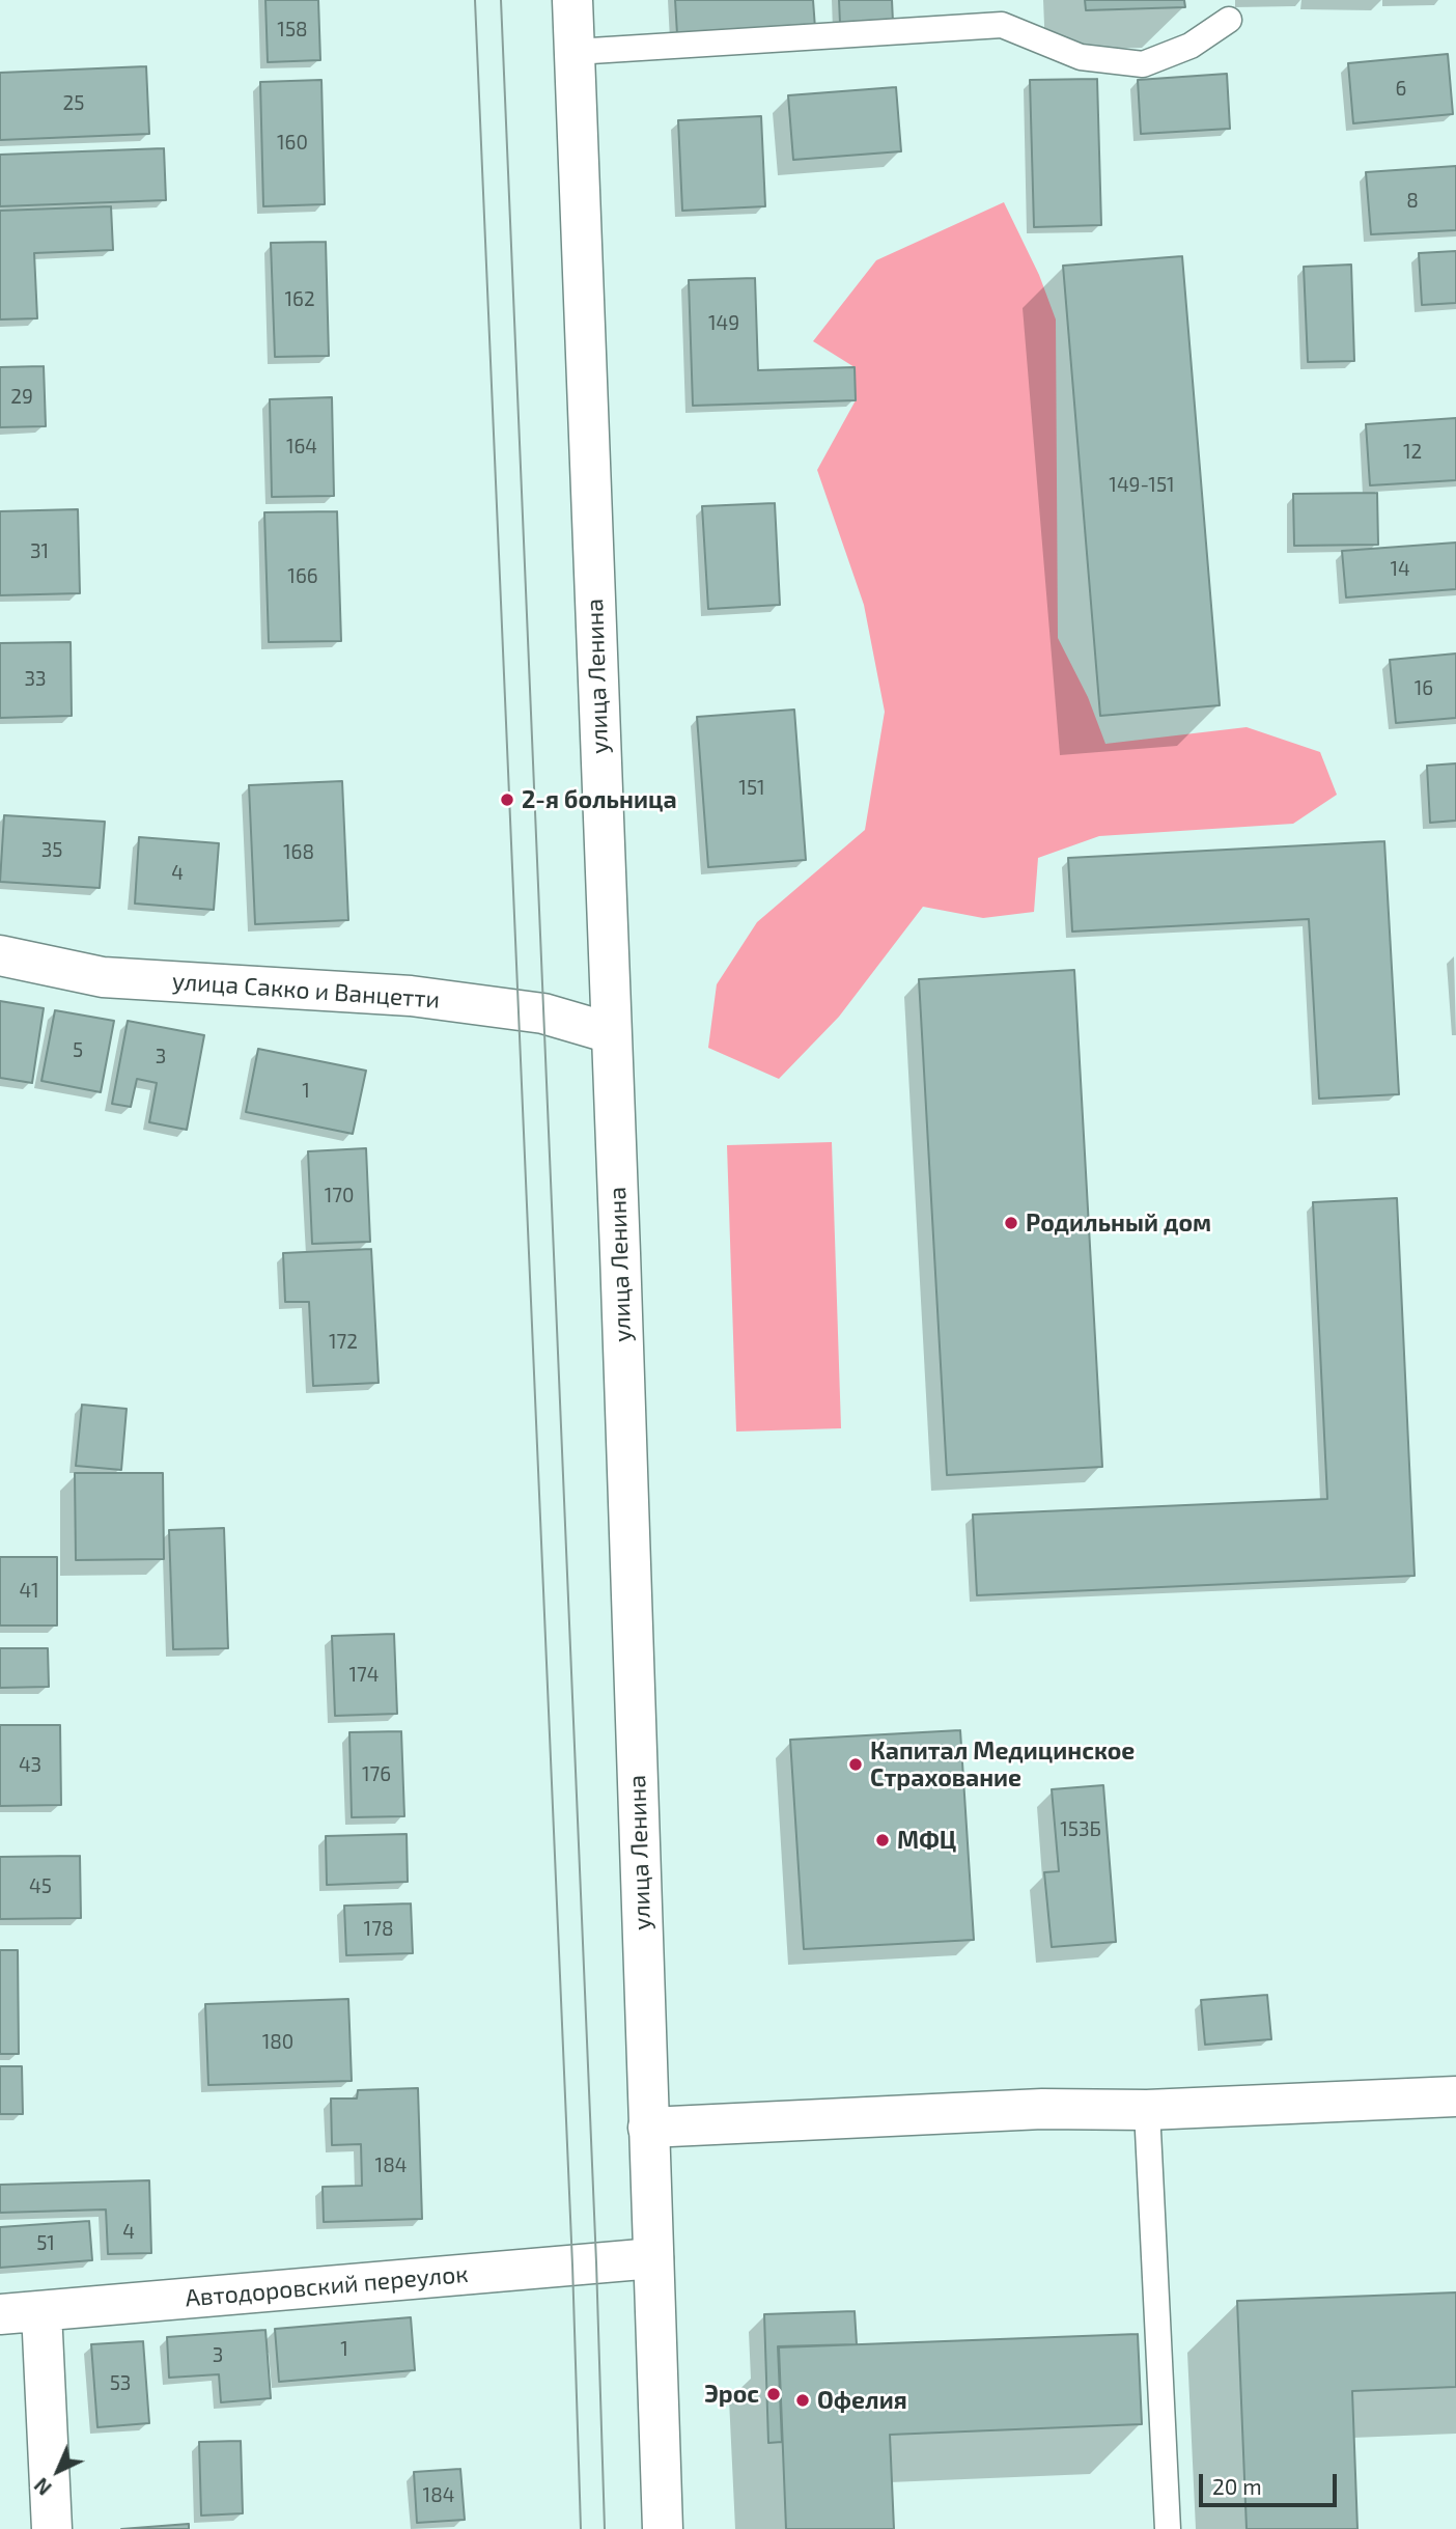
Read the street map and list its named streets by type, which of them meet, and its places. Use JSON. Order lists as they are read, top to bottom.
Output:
{
  "streets": {
    "main road": ["улица Ленина", "улица Сакко и Ванцетти", "Автодоровский переулок"]
  },
  "crossings": [
    ["улица Ленина", "улица Сакко и Ванцетти"],
    ["улица Ленина", "Автодоровский переулок"]
  ],
  "places": [
    "2-я больница",
    "Родильный дом",
    "Капитал Медицинское Страхование",
    "МФЦ",
    "Эрос",
    "Офелия"
  ],
  "house_numbers": [
    "158",
    "6",
    "25",
    "160",
    "8",
    "162",
    "149",
    "29",
    "164",
    "12",
    "149-151",
    "31",
    "14",
    "166",
    "33",
    "16",
    "151",
    "35",
    "168",
    "4",
    "5",
    "3",
    "1",
    "170",
    "172",
    "41",
    "174",
    "43",
    "176",
    "153Б",
    "45",
    "178",
    "180",
    "184",
    "4",
    "51",
    "1",
    "3",
    "53",
    "184"
  ],
  "scale_bar": "20 m",
  "north": "bottom left"
}
